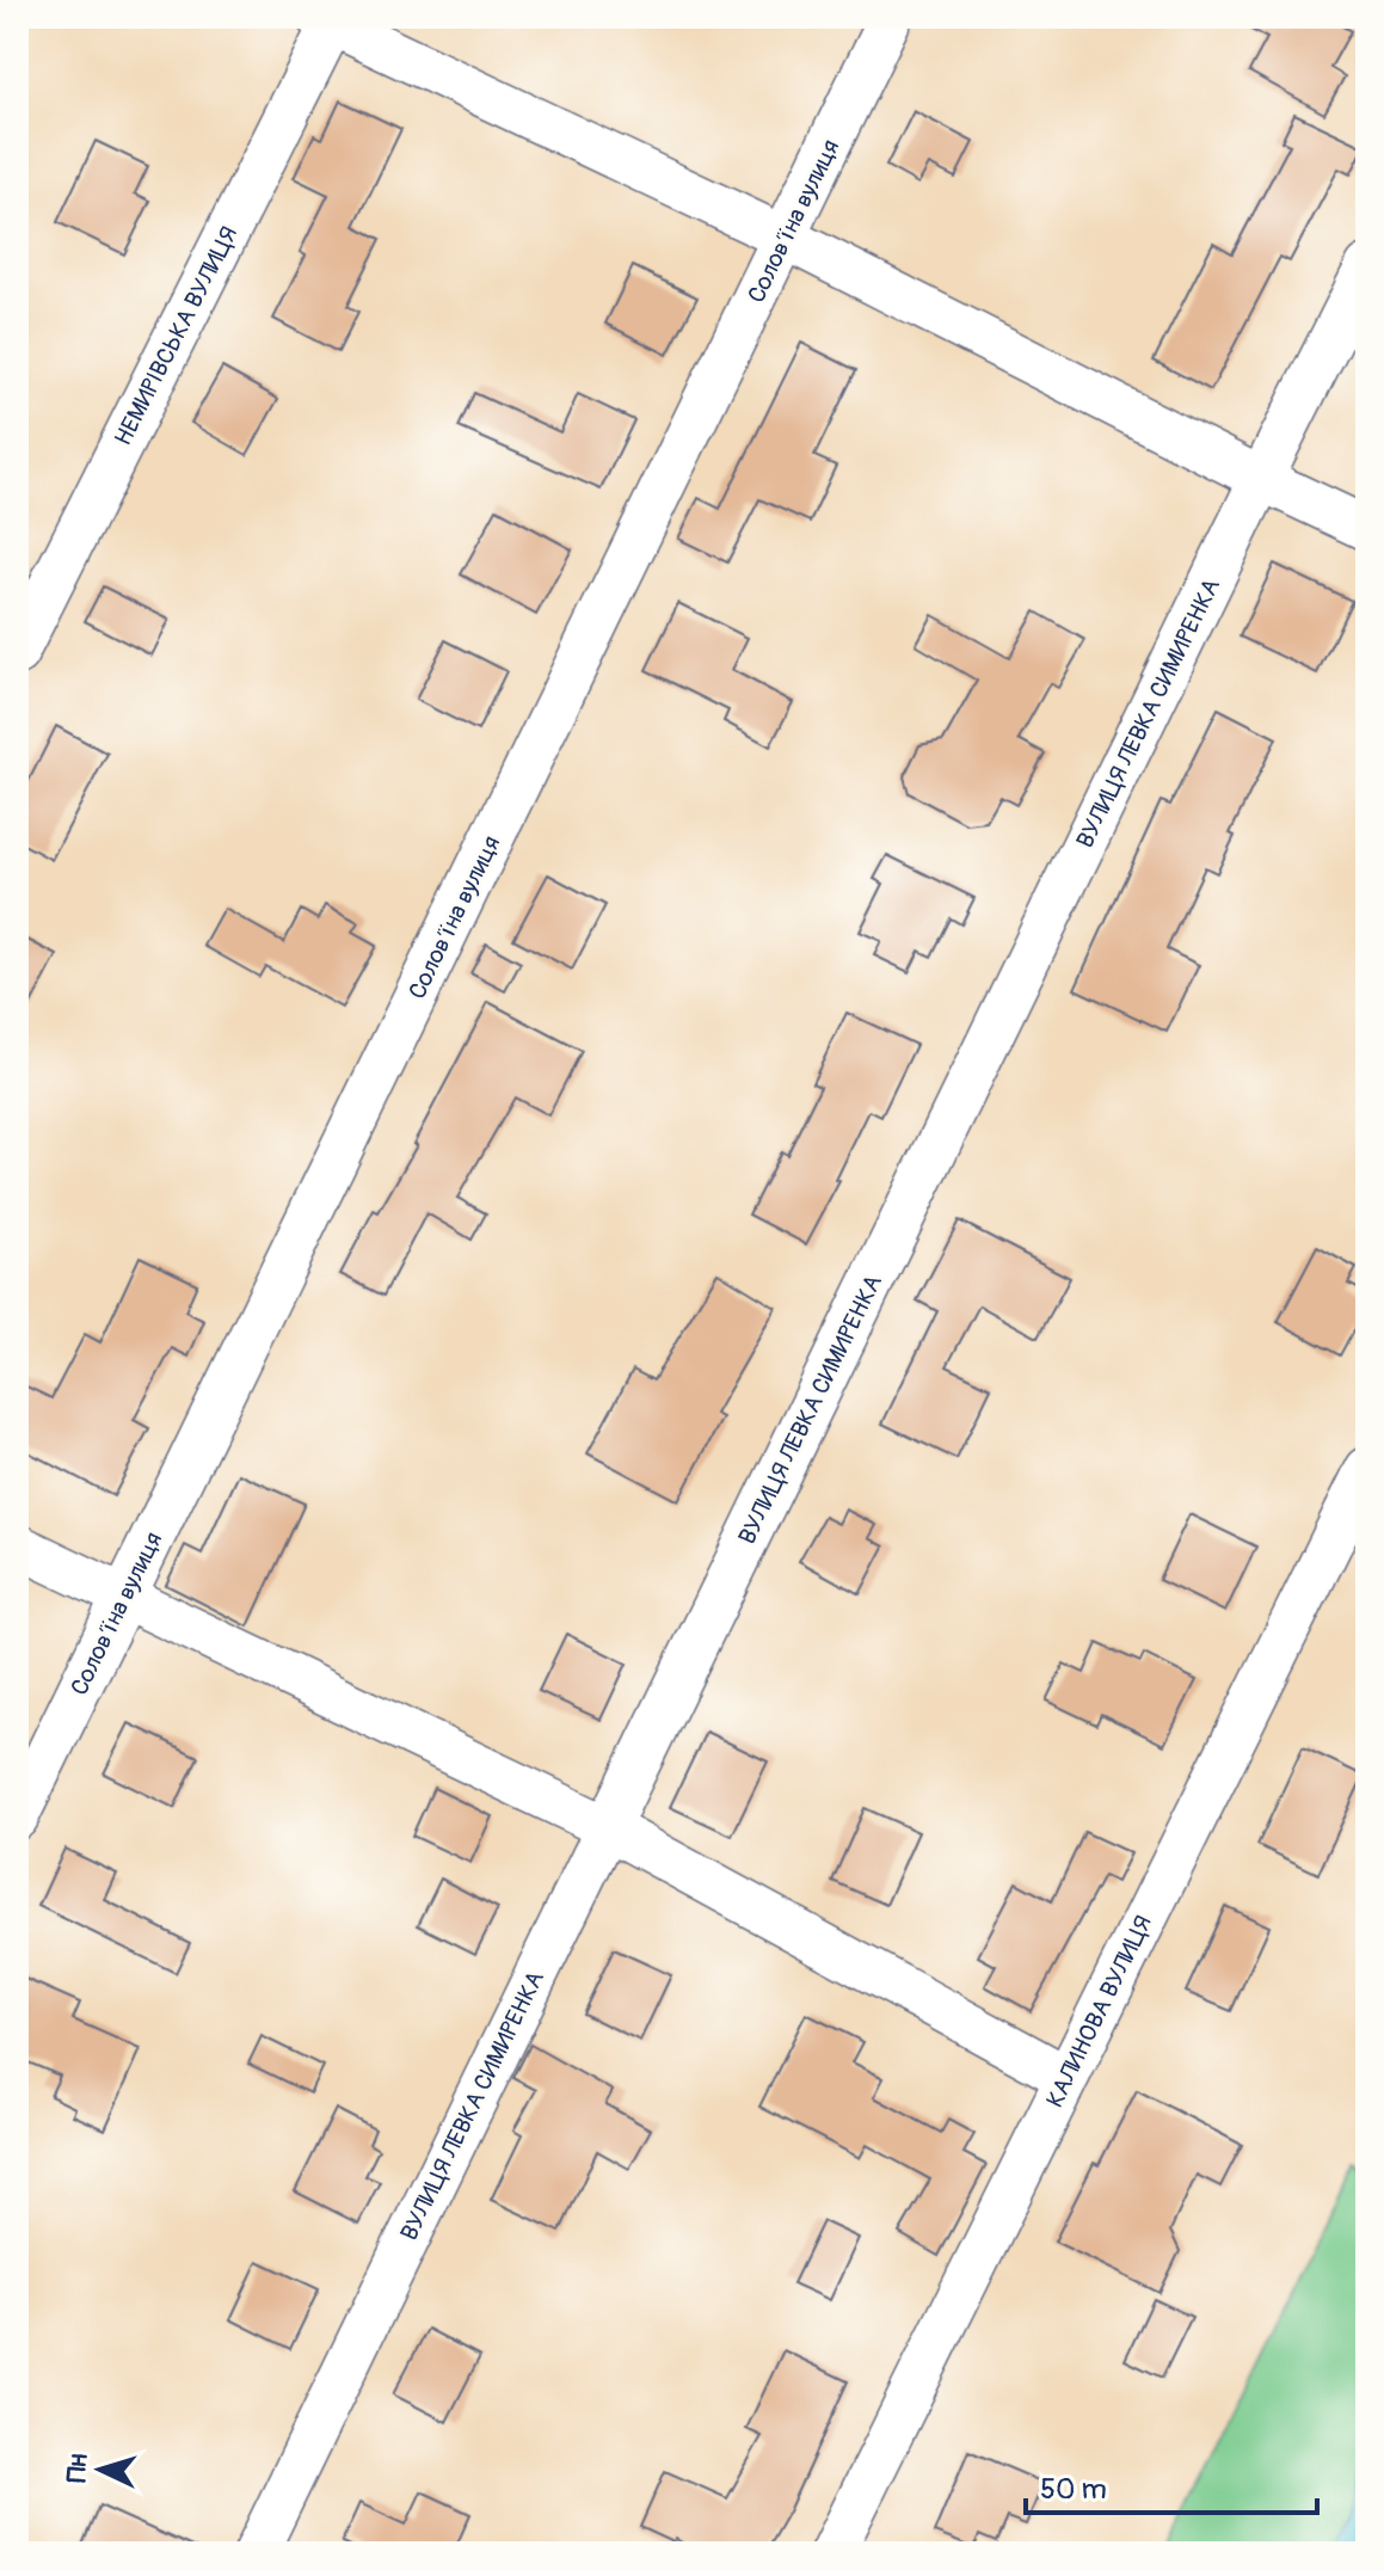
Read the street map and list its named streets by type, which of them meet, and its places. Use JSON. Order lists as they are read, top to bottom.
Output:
{
  "streets": {
    "street": [
      "Соловʼїна вулиця",
      "НЕМИРІВСЬКА ВУЛИЦЯ",
      "ВУЛИЦЯ ЛЕВКА СИМИРЕНКА",
      "КАЛИНОВА ВУЛИЦЯ"
    ]
  },
  "scale_bar": "50 m",
  "north": "left"
}
